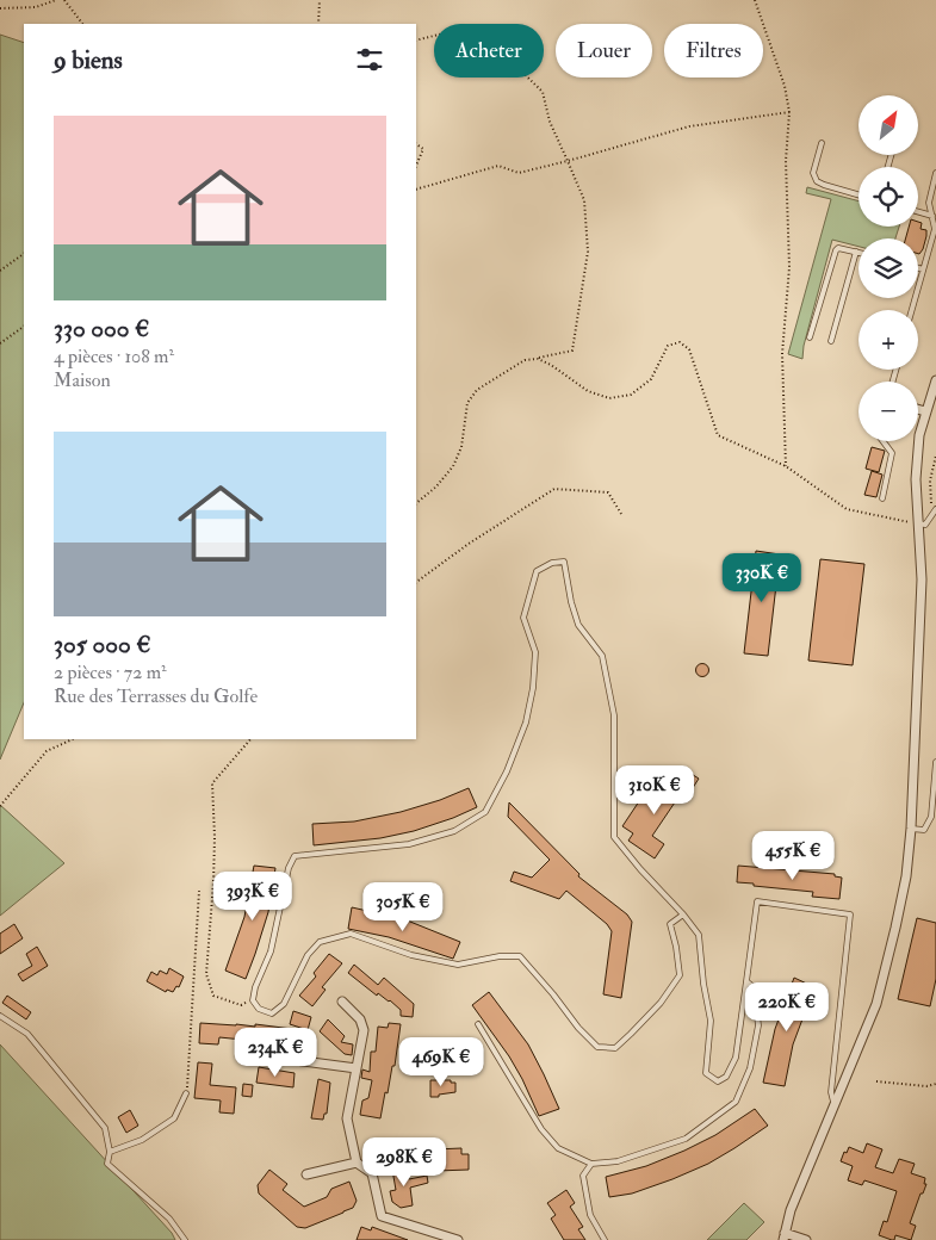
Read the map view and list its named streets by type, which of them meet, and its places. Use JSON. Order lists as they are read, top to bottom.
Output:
{
  "north": "top right",
  "page": {
    "chip": ["Acheter", "Louer", "Filtres"],
    "heading": "9 biens",
    "map_buttons": ["+", "−"],
    "list": [
      {
        "name": "330 000 €",
        "note": "4 pièces · 108 m² · Maison"
      },
      {
        "name": "305 000 €",
        "note": "2 pièces · 72 m² · Rue des Terrasses du Golfe"
      }
    ],
    "price": [
      "330K €",
      "310K €",
      "455K €",
      "393K €",
      "305K €",
      "220K €",
      "234K €",
      "469K €",
      "298K €"
    ]
  }
}
